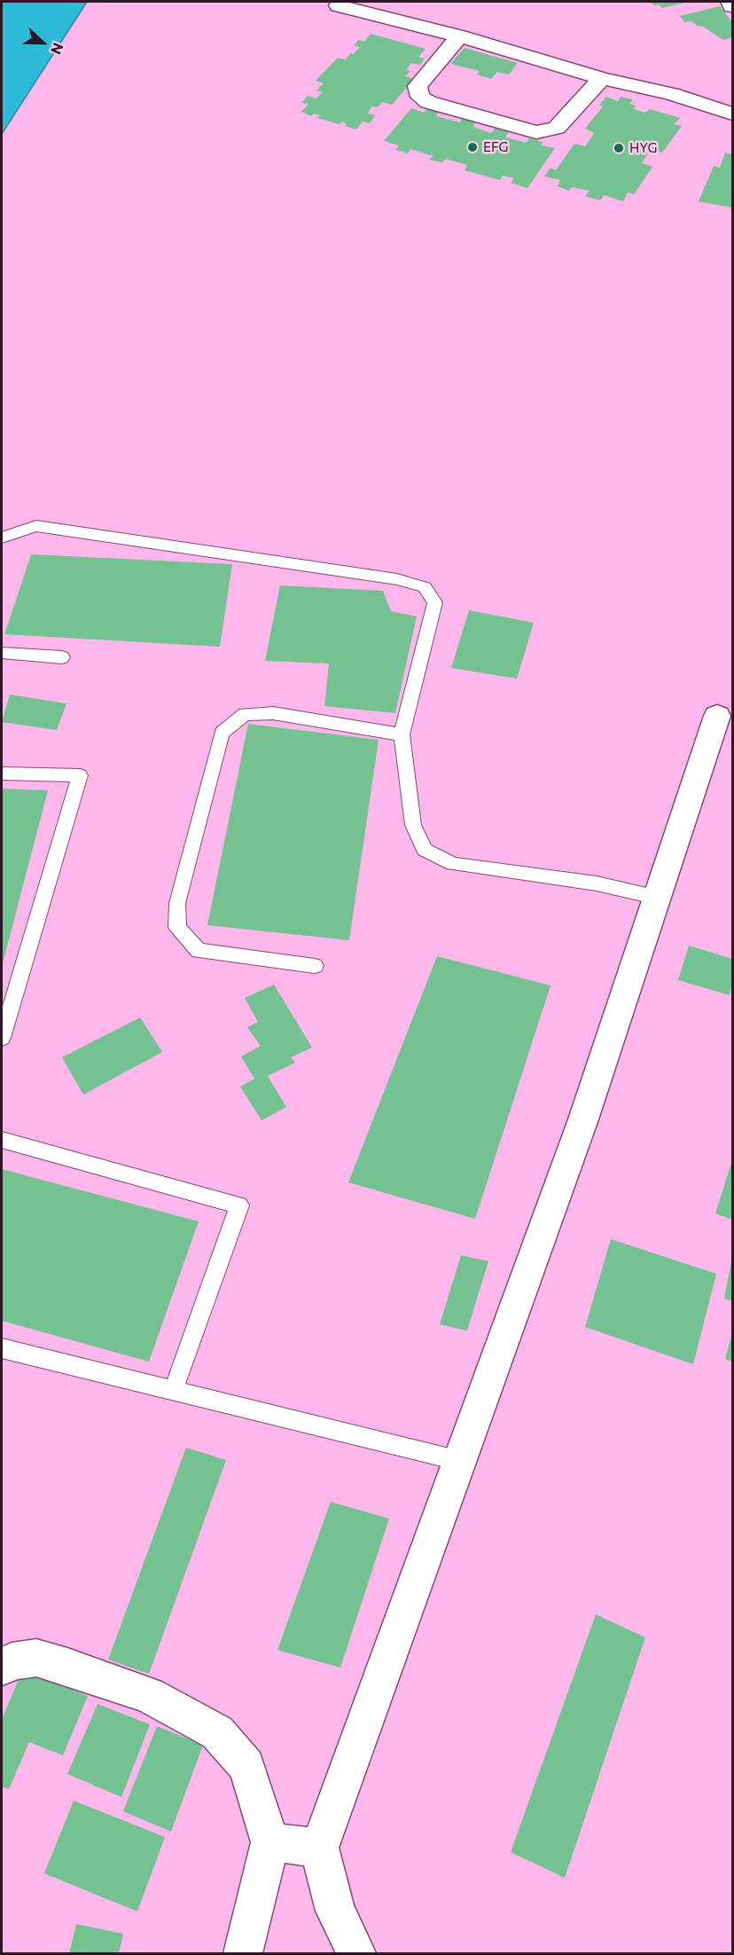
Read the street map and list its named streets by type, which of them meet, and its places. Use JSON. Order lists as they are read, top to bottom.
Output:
{
  "places": ["EFG", "HYG"],
  "north": "right"
}
